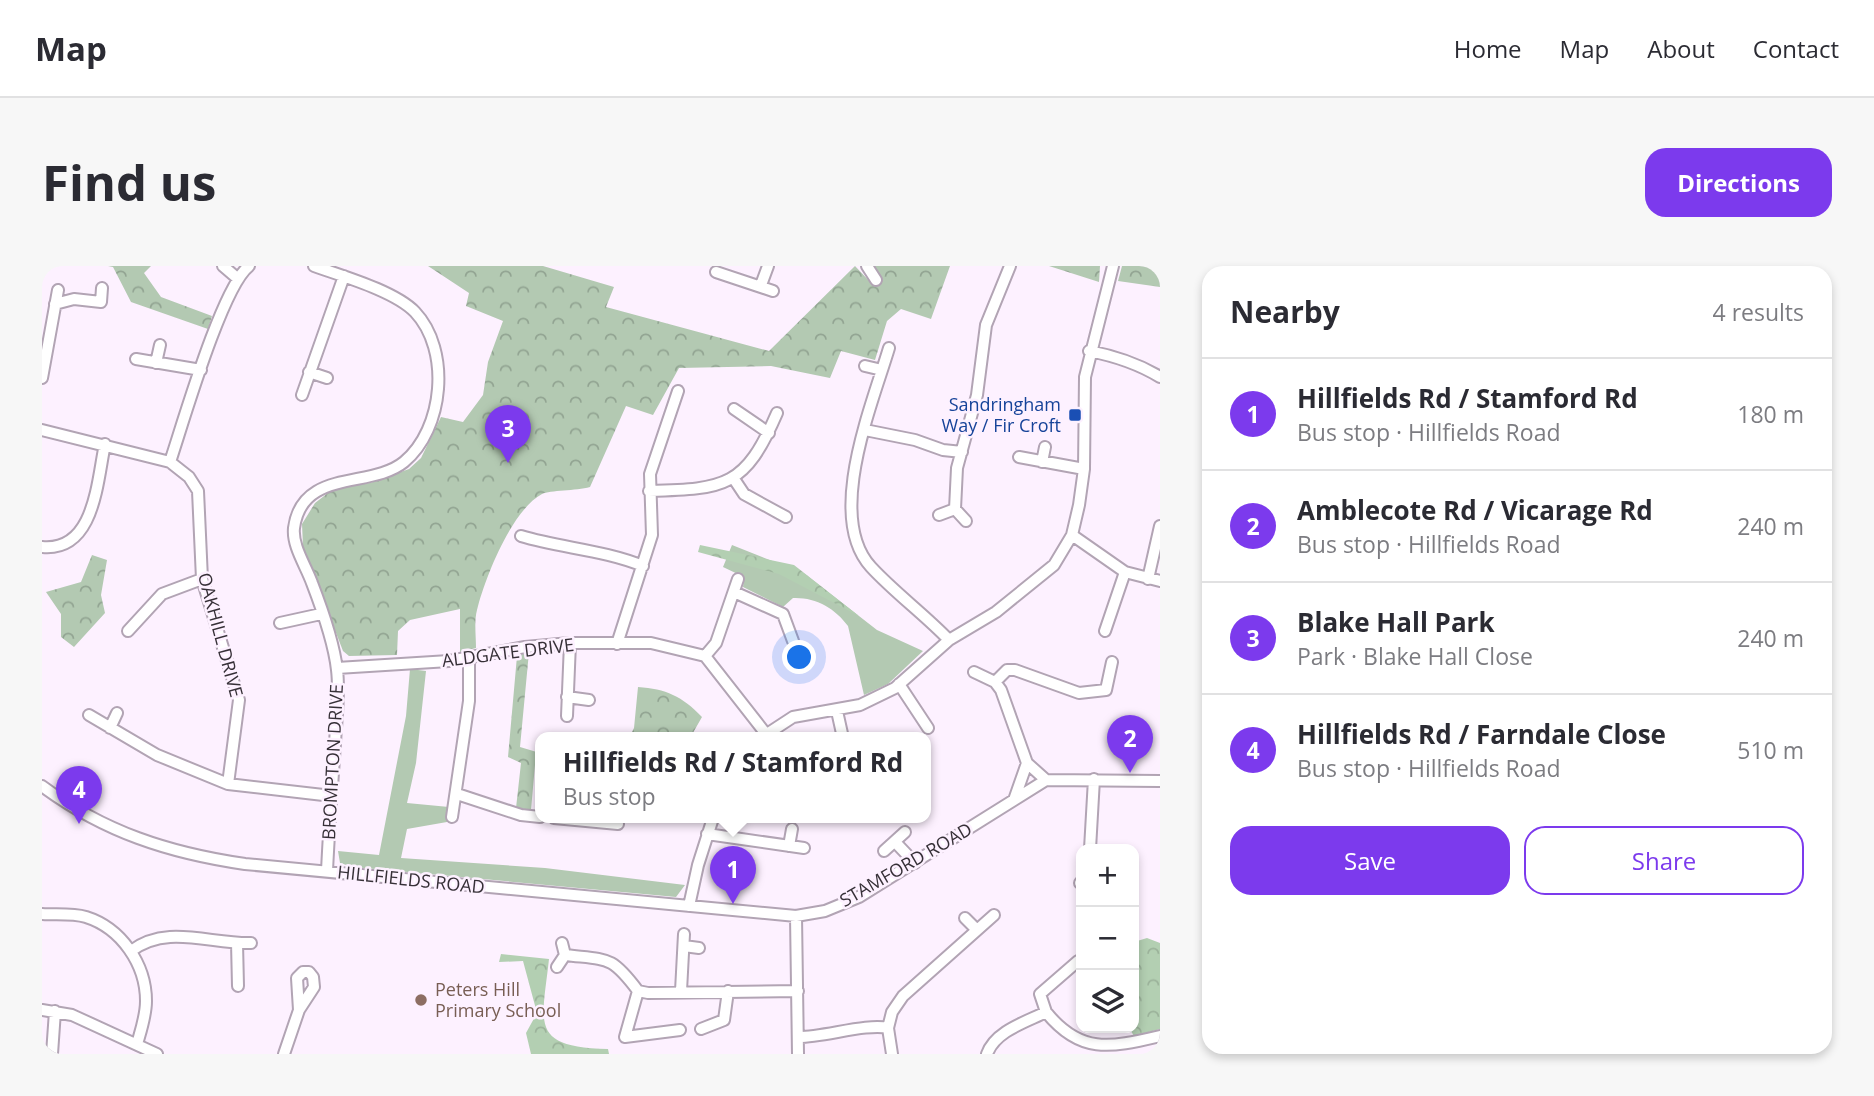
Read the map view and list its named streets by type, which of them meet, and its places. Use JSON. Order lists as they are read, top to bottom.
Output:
{
  "streets": {
    "street": [
      "OAKHILL DRIVE",
      "ALDGATE DRIVE",
      "BROMPTON DRIVE",
      "STAMFORD ROAD",
      "HILLFIELDS ROAD"
    ]
  },
  "crossings": [
    ["ALDGATE DRIVE", "BROMPTON DRIVE"],
    ["BROMPTON DRIVE", "HILLFIELDS ROAD"],
    ["STAMFORD ROAD", "HILLFIELDS ROAD"]
  ],
  "places": {
    "transit": ["Sandringham Way / Fir Croft"],
    "other": ["Peters Hill Primary School"]
  },
  "page": {
    "header": "Map",
    "nav": [
      "Home",
      "Map",
      "About",
      "Contact"
    ],
    "buttons": [
      "Directions",
      ["Save", "Share"]
    ],
    "title": "Find us",
    "heading": ["Nearby", "4 results"],
    "list": [
      {
        "mark": "1",
        "name": "Hillfields Rd / Stamford Rd",
        "note": "Bus stop · Hillfields Road",
        "value": "180 m"
      },
      {
        "mark": "2",
        "name": "Amblecote Rd / Vicarage Rd",
        "note": "Bus stop · Hillfields Road",
        "value": "240 m"
      },
      {
        "mark": "3",
        "name": "Blake Hall Park",
        "note": "Park · Blake Hall Close",
        "value": "240 m"
      },
      {
        "mark": "4",
        "name": "Hillfields Rd / Farndale Close",
        "note": "Bus stop · Hillfields Road",
        "value": "510 m"
      }
    ],
    "pins": [
      "3",
      "2",
      "4",
      "1"
    ],
    "popup": ["Hillfields Rd / Stamford Rd", "Bus stop"],
    "map_buttons": ["+", "−"]
  }
}
